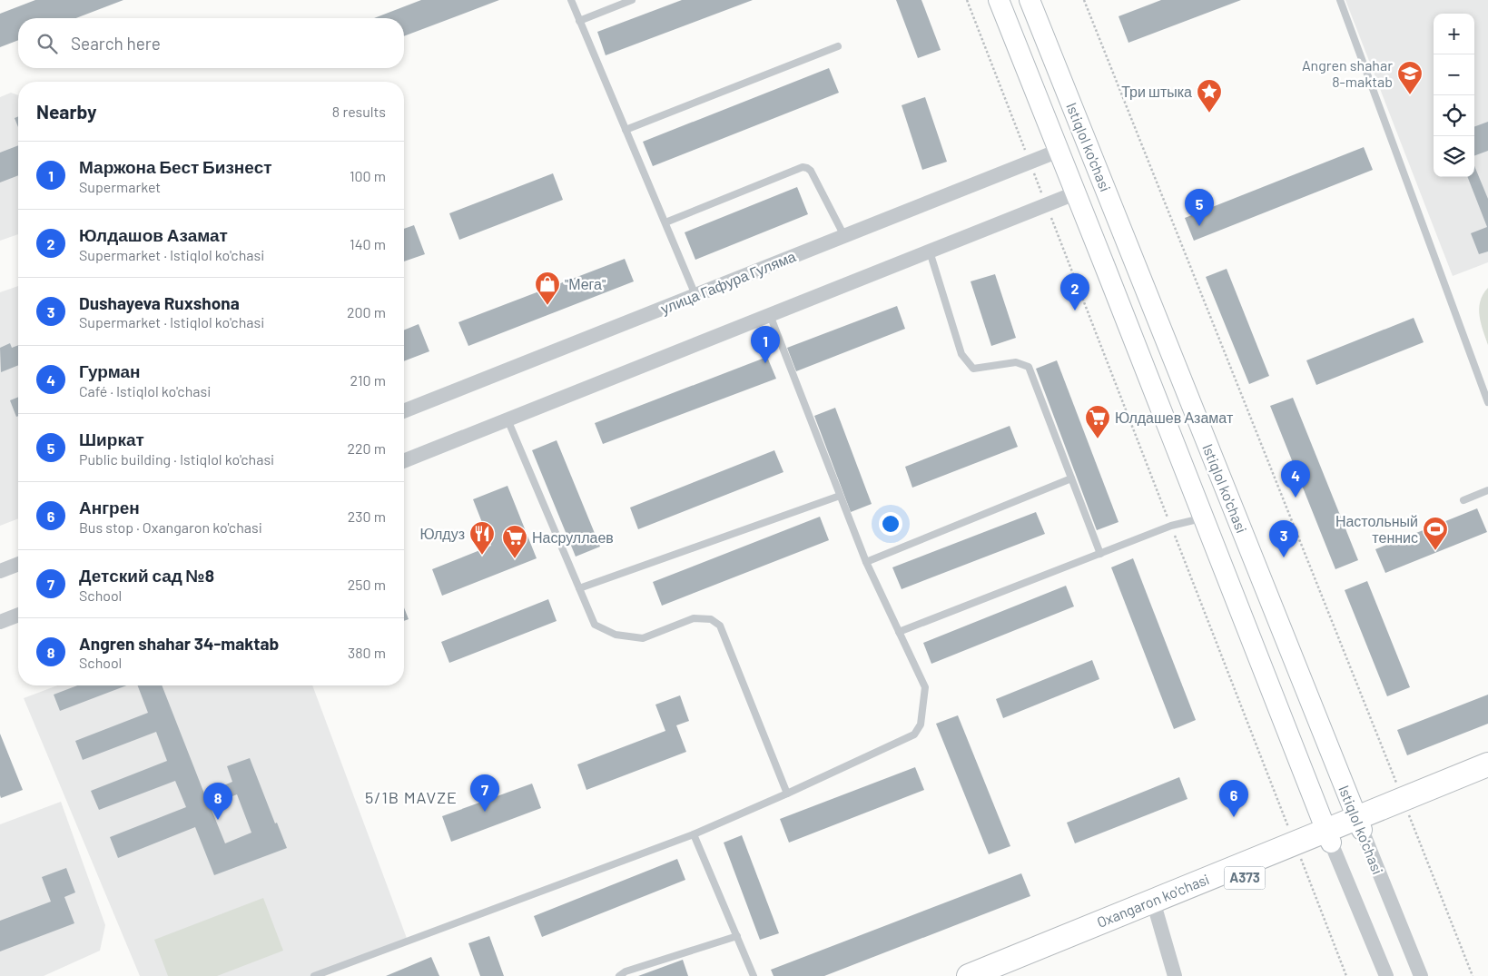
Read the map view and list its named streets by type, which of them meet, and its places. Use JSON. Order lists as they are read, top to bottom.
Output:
{
  "streets": {
    "highway": ["A373", "Oxangaron ko'chasi"],
    "main road": ["Istiqlol ko'chasi"],
    "street": ["улица Гафура Гуляма"]
  },
  "crossings": [
    ["Istiqlol ko'chasi", "улица Гафура Гуляма"],
    ["Istiqlol ko'chasi", "Oxangaron ko'chasi"]
  ],
  "districts": ["5/1B MAVZE"],
  "places": {
    "school or university": ["Angren shahar 8-maktab"],
    "place": ["Три штыка"],
    "shop": ["\"Мега\""],
    "supermarket": ["Юлдашев Азамат", "Насруллаев"],
    "sports": ["Настольный теннис"],
    "restaurant": ["Юлдуз"]
  },
  "page": {
    "map_buttons": ["+", "−"],
    "search": "Search here",
    "heading": ["Nearby", "8 results"],
    "list": [
      {
        "mark": "1",
        "name": "Маржона Бест Бизнест",
        "note": "Supermarket",
        "value": "100 m"
      },
      {
        "mark": "2",
        "name": "Юлдашов Азамат",
        "note": "Supermarket · Istiqlol ko'chasi",
        "value": "140 m"
      },
      {
        "mark": "3",
        "name": "Dushayeva Ruxshona",
        "note": "Supermarket · Istiqlol ko'chasi",
        "value": "200 m"
      },
      {
        "mark": "4",
        "name": "Гурман",
        "note": "Café · Istiqlol ko'chasi",
        "value": "210 m"
      },
      {
        "mark": "5",
        "name": "Ширкат",
        "note": "Public building · Istiqlol ko'chasi",
        "value": "220 m"
      },
      {
        "mark": "6",
        "name": "Ангрен",
        "note": "Bus stop · Oxangaron ko'chasi",
        "value": "230 m"
      },
      {
        "mark": "7",
        "name": "Детский сад №8",
        "note": "School",
        "value": "250 m"
      },
      {
        "mark": "8",
        "name": "Angren shahar 34-maktab",
        "note": "School",
        "value": "380 m"
      }
    ],
    "pins": [
      "5",
      "2",
      "1",
      "4",
      "3",
      "7",
      "6",
      "8"
    ]
  }
}
